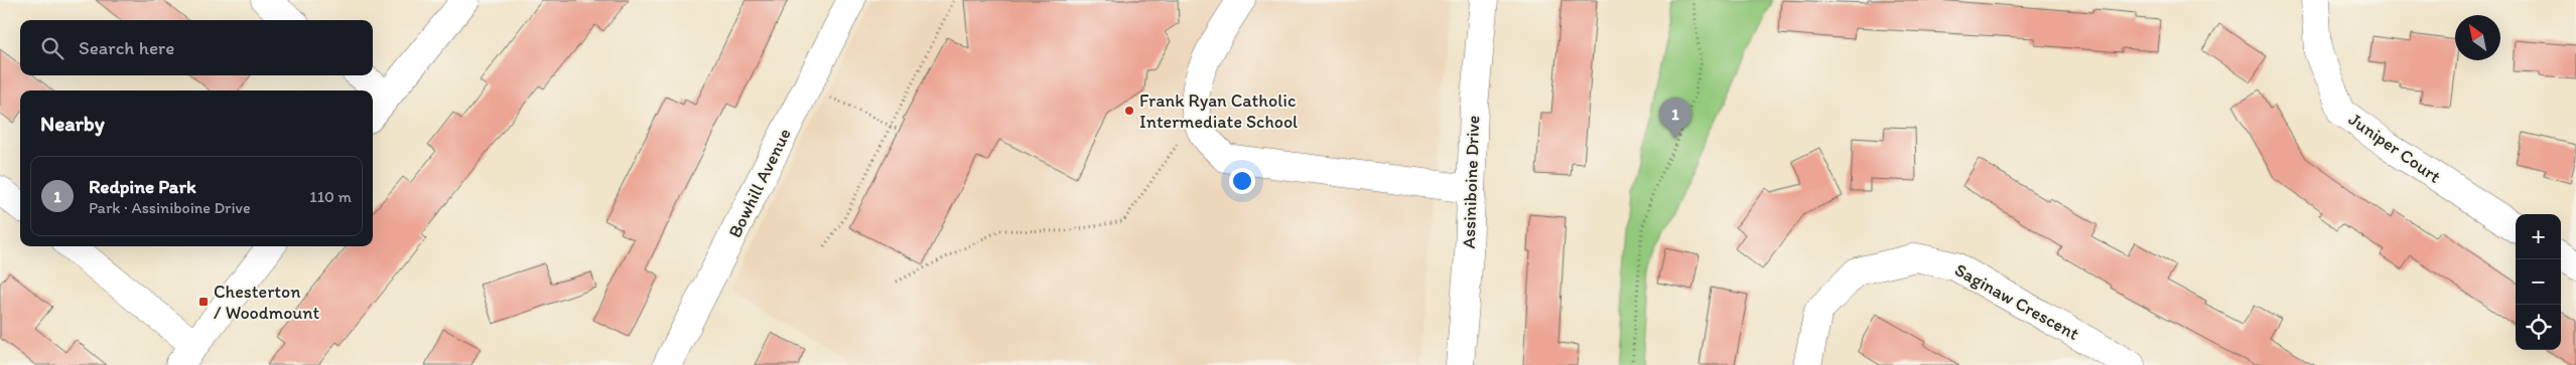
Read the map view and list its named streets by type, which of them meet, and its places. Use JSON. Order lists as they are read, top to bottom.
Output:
{
  "streets": {
    "street": [
      "Juniper Court",
      "Assiniboine Drive",
      "Bowhill Avenue",
      "Saginaw Crescent"
    ]
  },
  "places": {
    "other": ["Frank Ryan Catholic Intermediate School"],
    "transit": ["Chesterton / Woodmount"]
  },
  "north": "top left",
  "page": {
    "search": "Search here",
    "heading": "Nearby",
    "pins": "1",
    "list": [
      {
        "mark": "1",
        "name": "Redpine Park",
        "note": "Park · Assiniboine Drive",
        "value": "110 m"
      }
    ],
    "map_buttons": ["+", "−"]
  }
}
